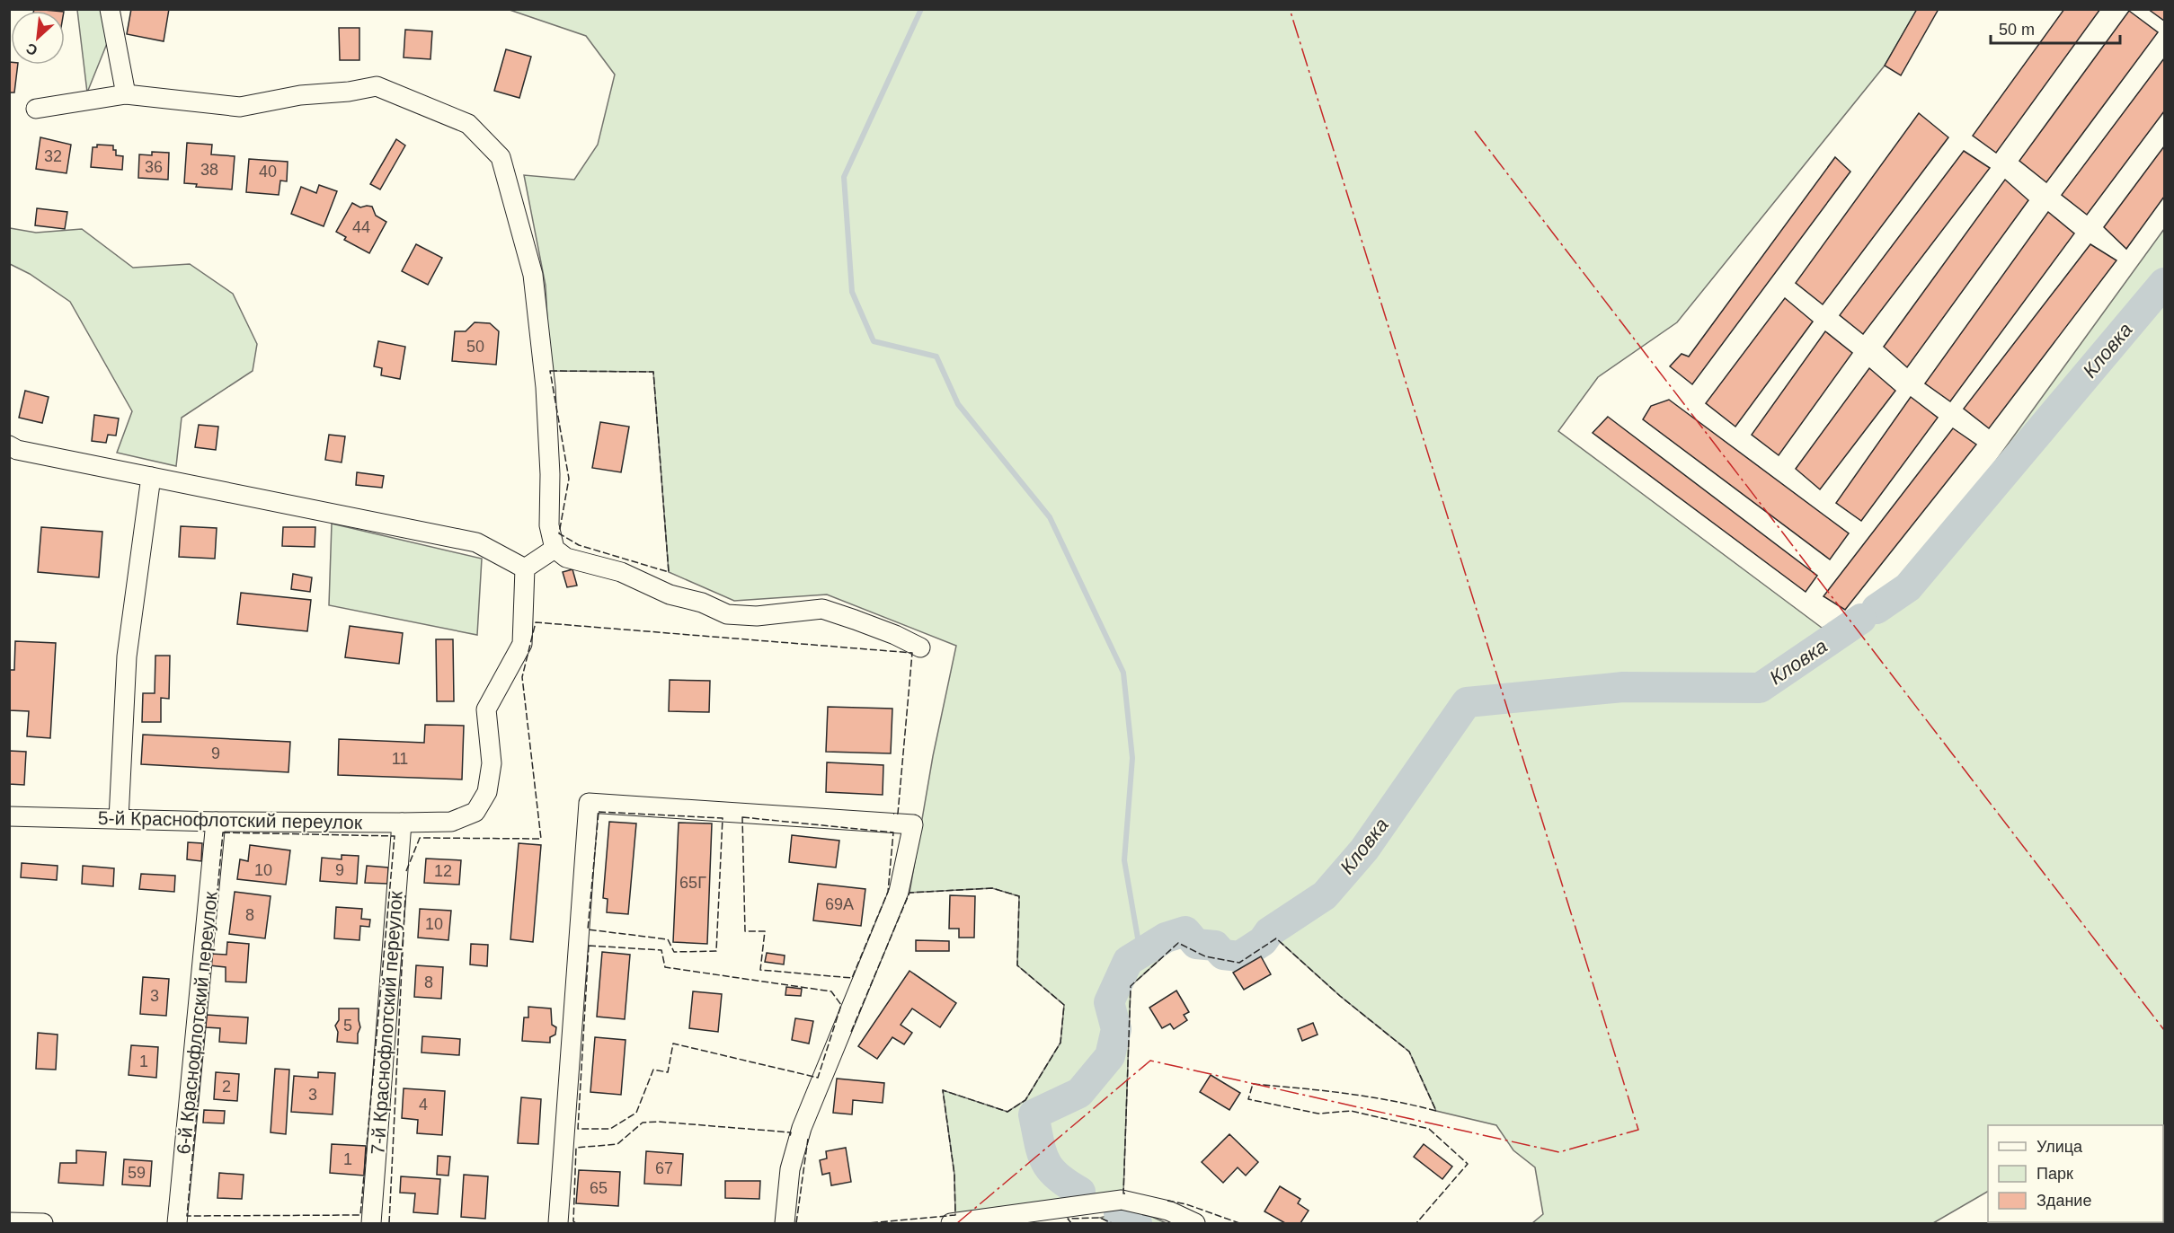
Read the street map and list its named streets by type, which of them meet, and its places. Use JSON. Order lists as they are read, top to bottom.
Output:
{
  "streets": {
    "street": ["5-й Краснофлотский переулок", "6-й Краснофлотский переулок", "7-й Краснофлотский переулок"]
  },
  "crossings": [
    ["5-й Краснофлотский переулок", "6-й Краснофлотский переулок"],
    ["5-й Краснофлотский переулок", "7-й Краснофлотский переулок"]
  ],
  "water": ["Кловка"],
  "house_numbers": [
    "32",
    "36",
    "38",
    "40",
    "44",
    "50",
    "9",
    "11",
    "10",
    "9",
    "12",
    "65Г",
    "69А",
    "8",
    "10",
    "8",
    "3",
    "5",
    "1",
    "2",
    "3",
    "4",
    "1",
    "67",
    "59",
    "65"
  ],
  "legend": ["Улица", "Парк", "Здание"],
  "scale_bar": "50 m",
  "north": "bottom left"
}
